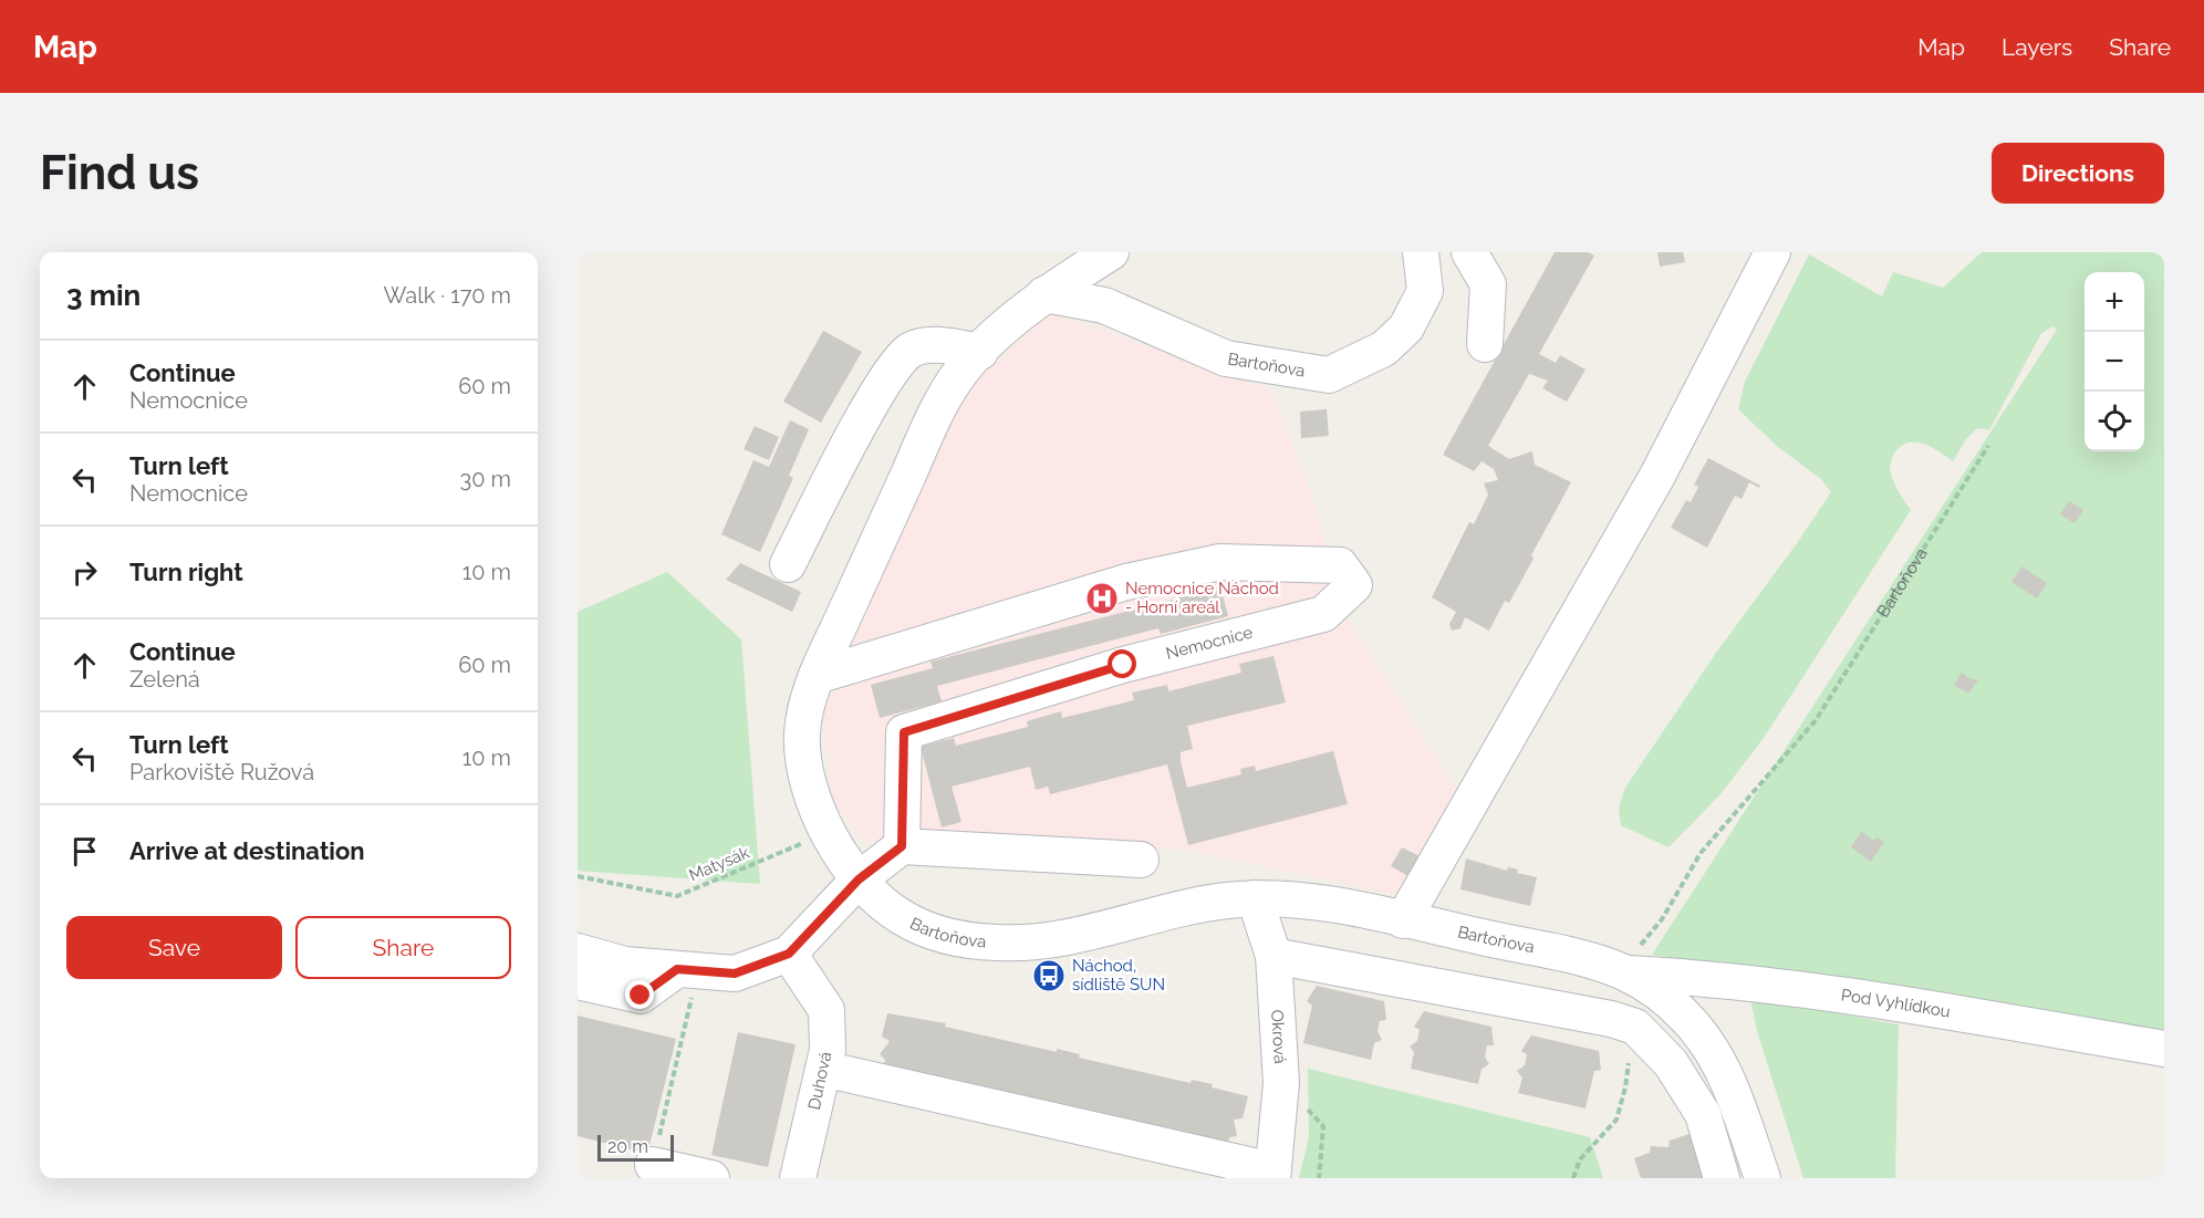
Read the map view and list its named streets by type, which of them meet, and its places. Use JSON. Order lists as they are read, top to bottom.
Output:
{
  "streets": {
    "street": [
      "Bartoňova",
      "Nemocnice",
      "Pod Vyhlídkou",
      "Okrová",
      "Duhová"
    ],
    "path": ["Matysák"]
  },
  "crossings": [
    ["Bartoňova", "Nemocnice"],
    ["Bartoňova", "Matysák"],
    ["Bartoňova", "Pod Vyhlídkou"],
    ["Bartoňova", "Okrová"]
  ],
  "places": {
    "hospital": ["Nemocnice Náchod - Horní areál"],
    "bus stop": ["Náchod, sídliště SUN"]
  },
  "scale_bar": "20 m",
  "page": {
    "header": "Map",
    "nav": ["Map", "Layers", "Share"],
    "buttons": [
      "Directions",
      ["Save", "Share"]
    ],
    "title": "Find us",
    "heading": ["3 min", "Walk · 170 m"],
    "map_buttons": ["+", "−"],
    "list": [
      ["Continue", "Nemocnice", "60 m"],
      ["Turn left", "Nemocnice", "30 m"],
      ["Turn right", "10 m"],
      ["Continue", "Zelená", "60 m"],
      ["Turn left", "Parkoviště Ružová", "10 m"],
      "Arrive at destination"
    ],
    "scale": "20 m"
  }
}
